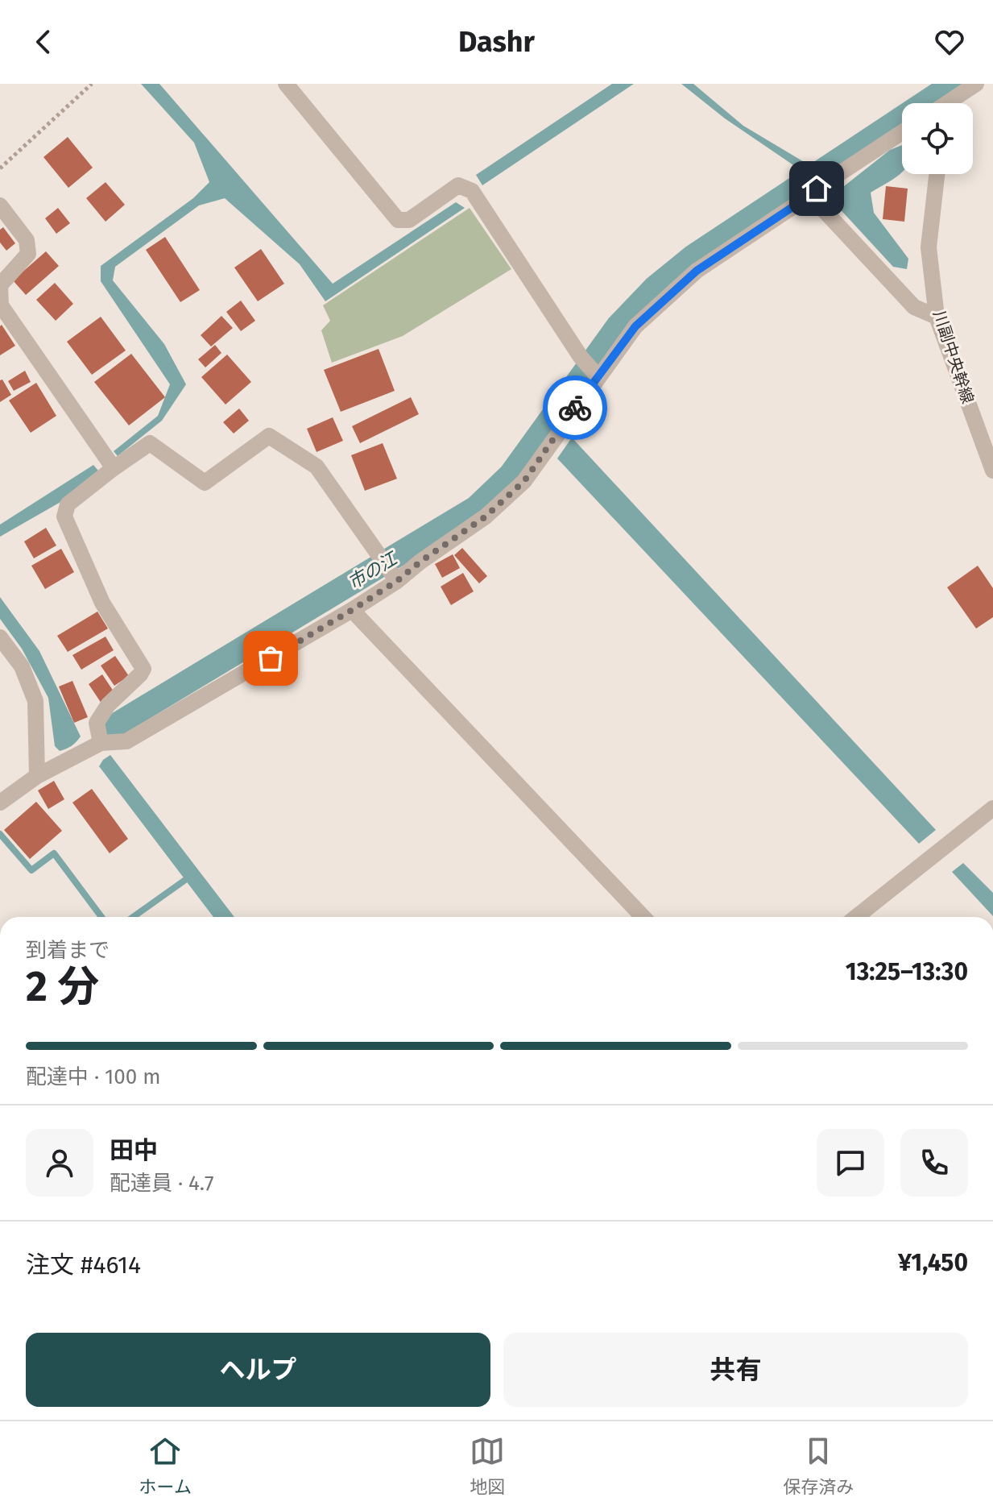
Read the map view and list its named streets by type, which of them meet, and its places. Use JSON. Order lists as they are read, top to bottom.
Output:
{
  "streets": {
    "street": ["川副中央幹線"]
  },
  "water": ["市の江"],
  "page": {
    "header": "Dashr",
    "heading": ["2 分", "到着まで", "13:25–13:30"],
    "panel": [
      "田中",
      "配達員 · 4.7",
      "注文 #4614",
      "¥1,450"
    ],
    "bar": "配達中 · 100 m",
    "buttons": ["ヘルプ", "共有"],
    "tabs": ["ホーム", "地図", "保存済み"]
  }
}
